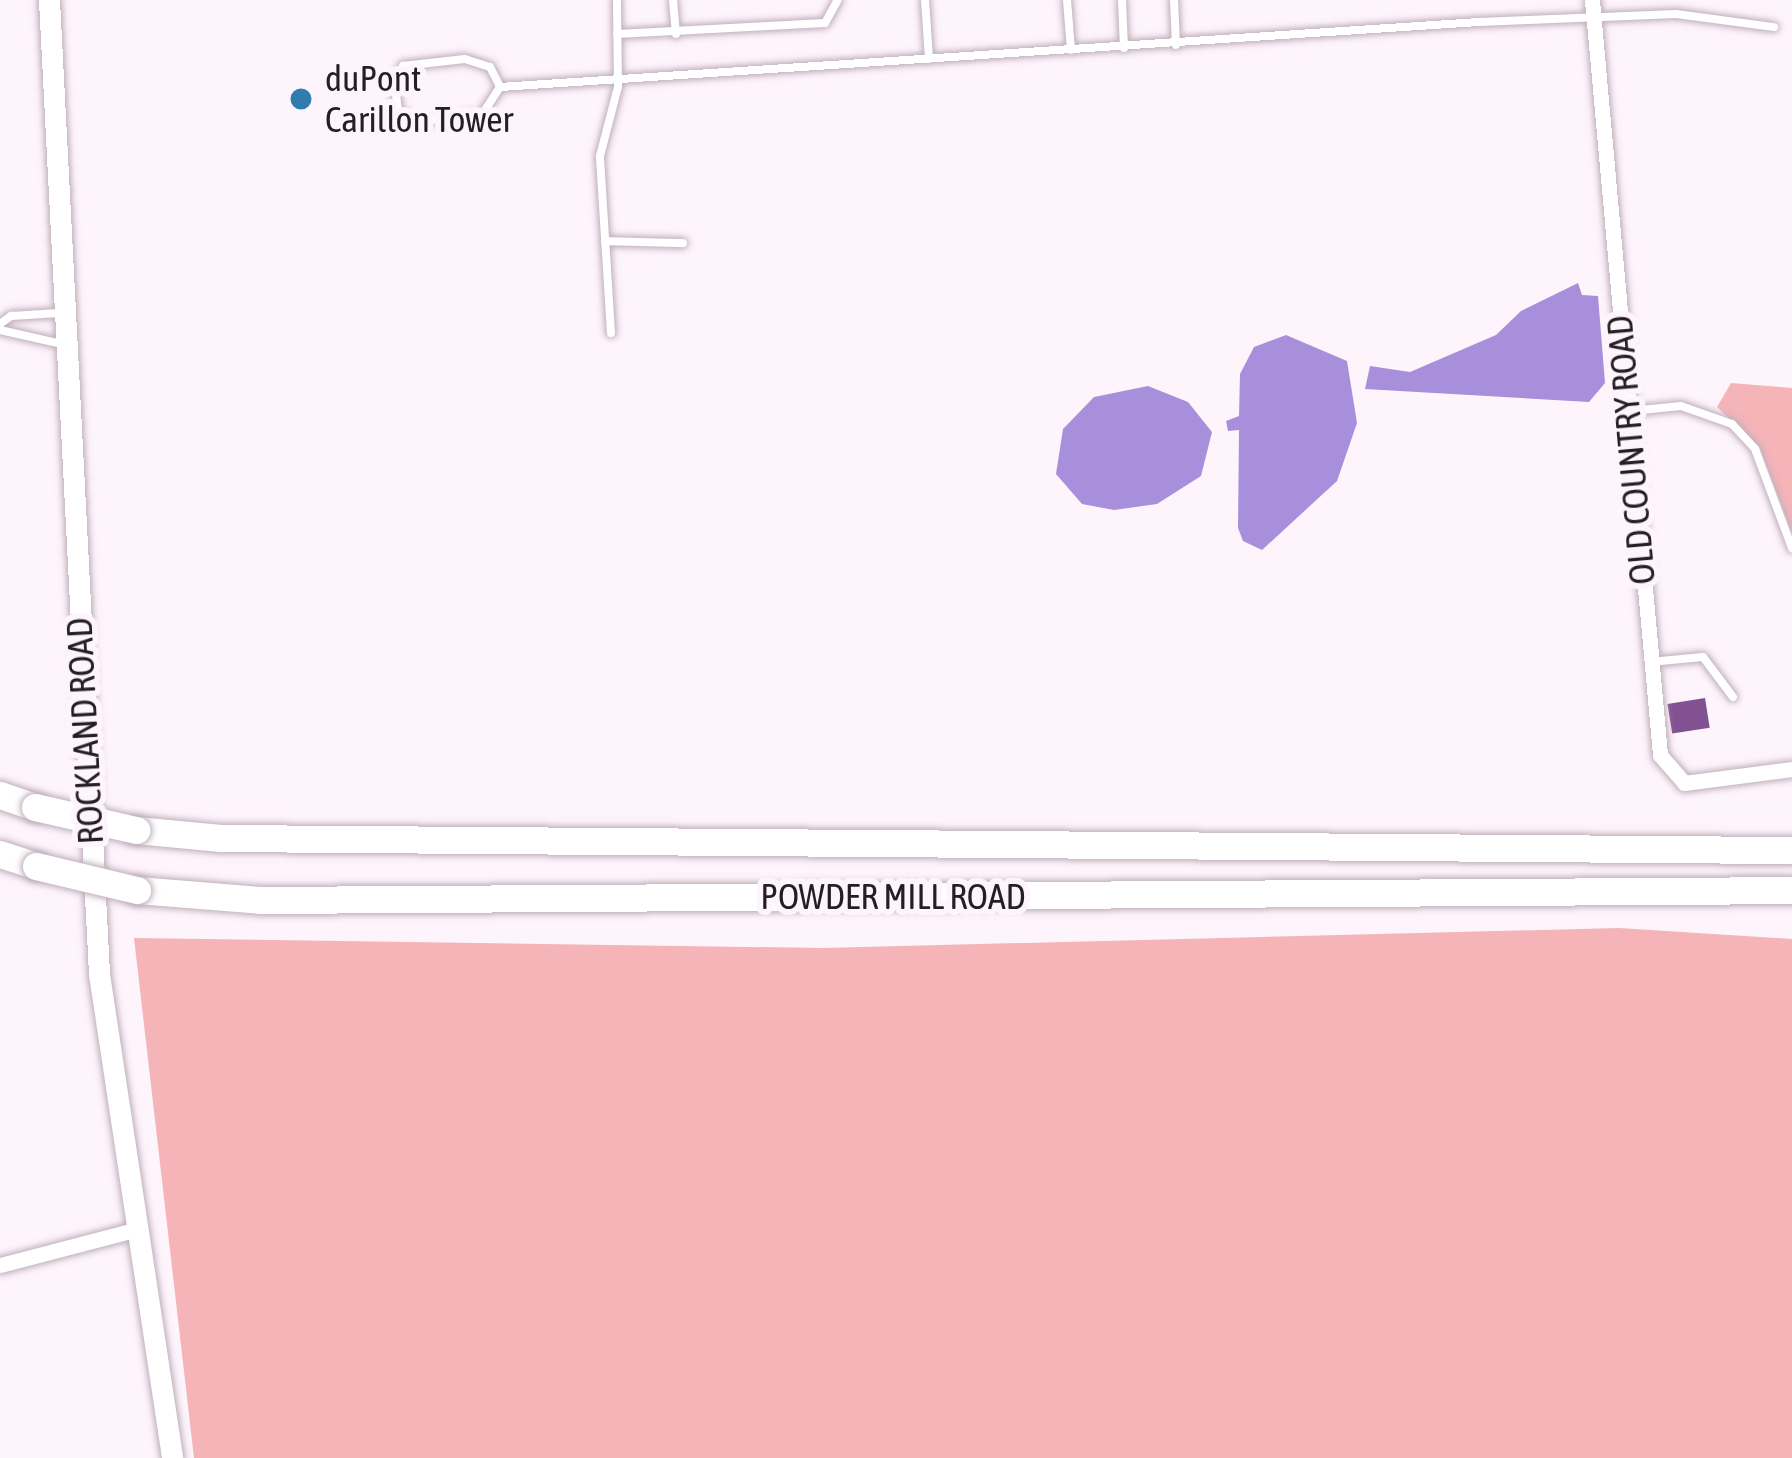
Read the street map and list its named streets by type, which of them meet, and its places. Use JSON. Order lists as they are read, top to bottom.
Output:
{
  "streets": {
    "highway": ["POWDER MILL ROAD"],
    "street": ["OLD COUNTRY ROAD", "ROCKLAND ROAD"]
  },
  "places": ["duPont Carillon Tower"]
}
